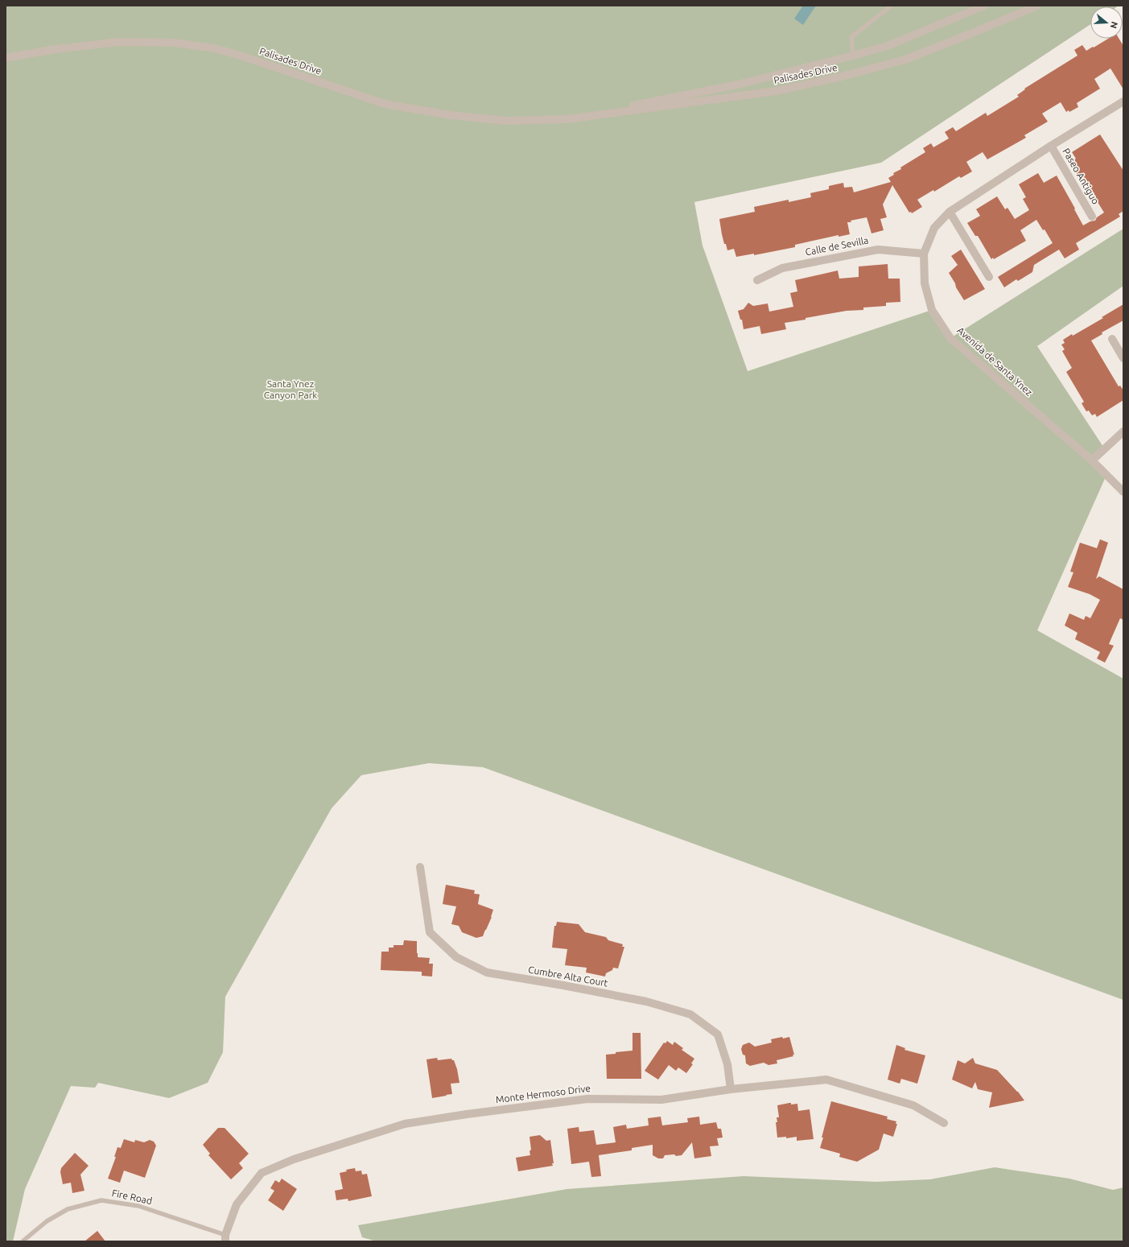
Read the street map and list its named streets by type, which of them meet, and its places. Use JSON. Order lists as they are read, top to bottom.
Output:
{
  "streets": {
    "street": [
      "Palisades Drive",
      "Paseo Antiguo",
      "Calle de Sevilla",
      "Avenida de Santa Ynez",
      "Cumbre Alta Court",
      "Monte Hermoso Drive"
    ],
    "lane": ["Fire Road"]
  },
  "crossings": [
    ["Paseo Antiguo", "Avenida de Santa Ynez"],
    ["Calle de Sevilla", "Avenida de Santa Ynez"],
    ["Cumbre Alta Court", "Monte Hermoso Drive"],
    ["Monte Hermoso Drive", "Fire Road"]
  ],
  "parks": ["Santa Ynez Canyon Park"],
  "north": "right"
}
